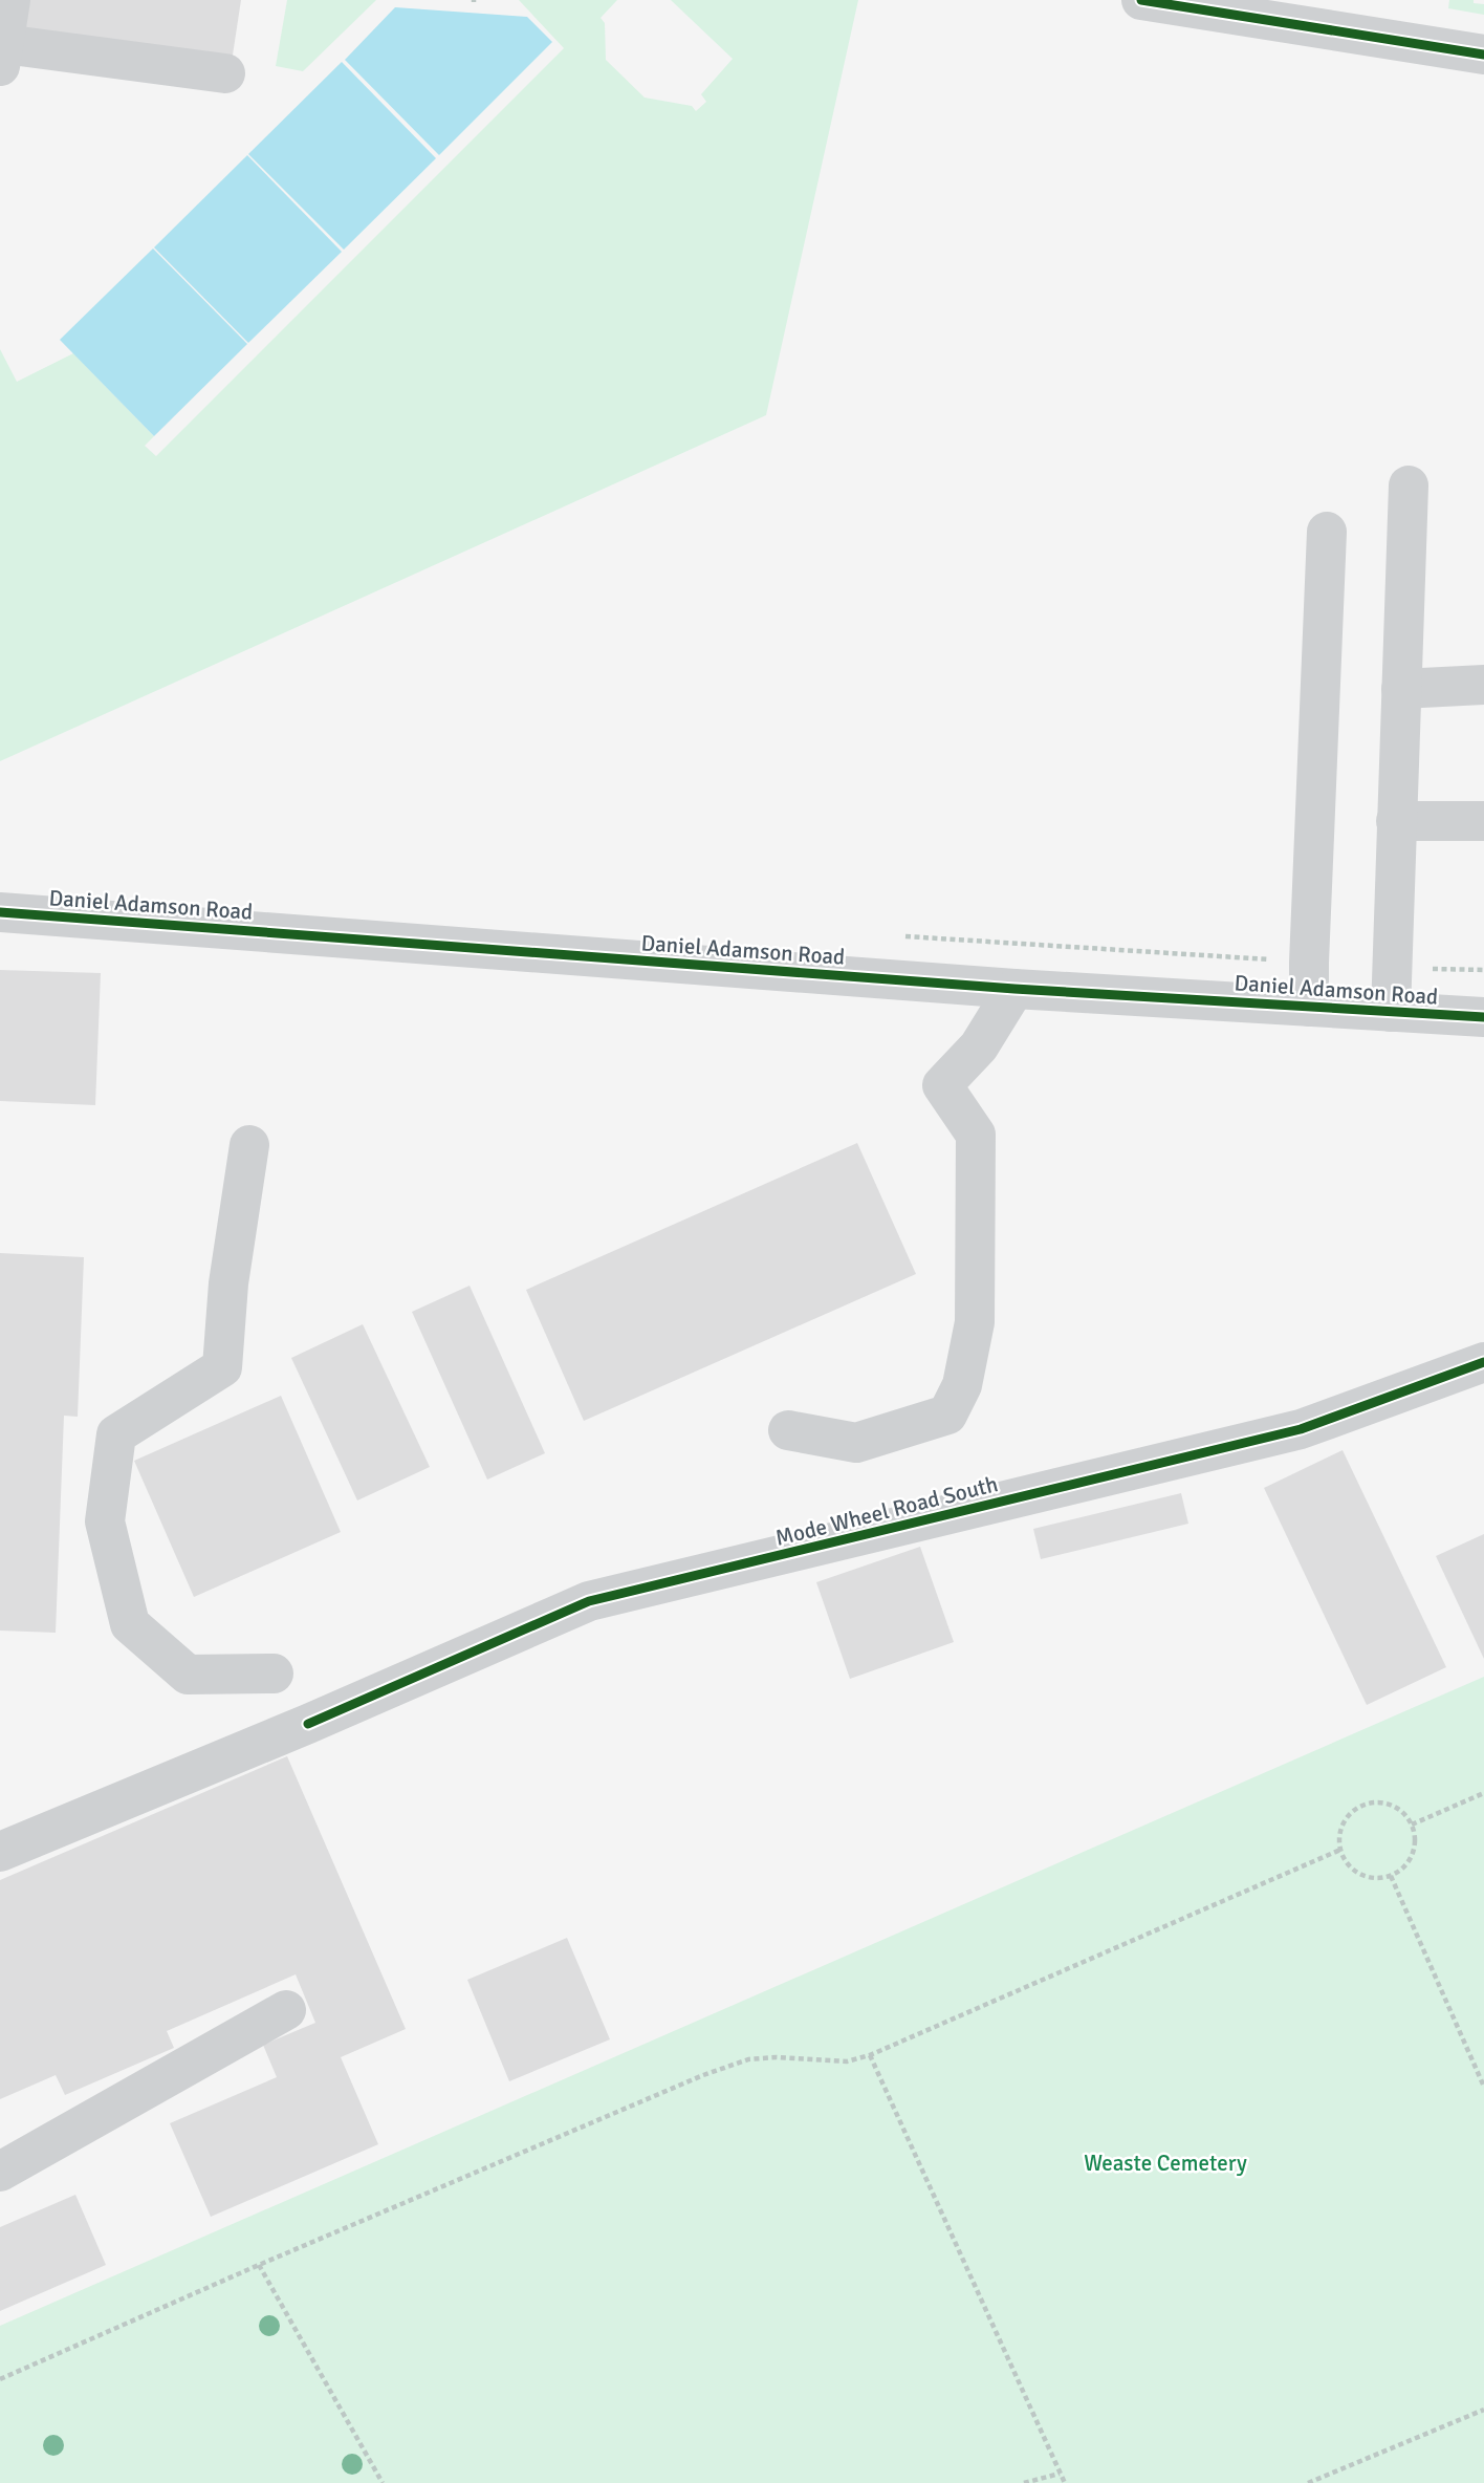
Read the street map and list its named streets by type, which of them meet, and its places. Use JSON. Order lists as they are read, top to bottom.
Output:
{
  "streets": {
    "street": ["Daniel Adamson Road", "Mode Wheel Road South"]
  },
  "parks": ["Weaste Cemetery"]
}
